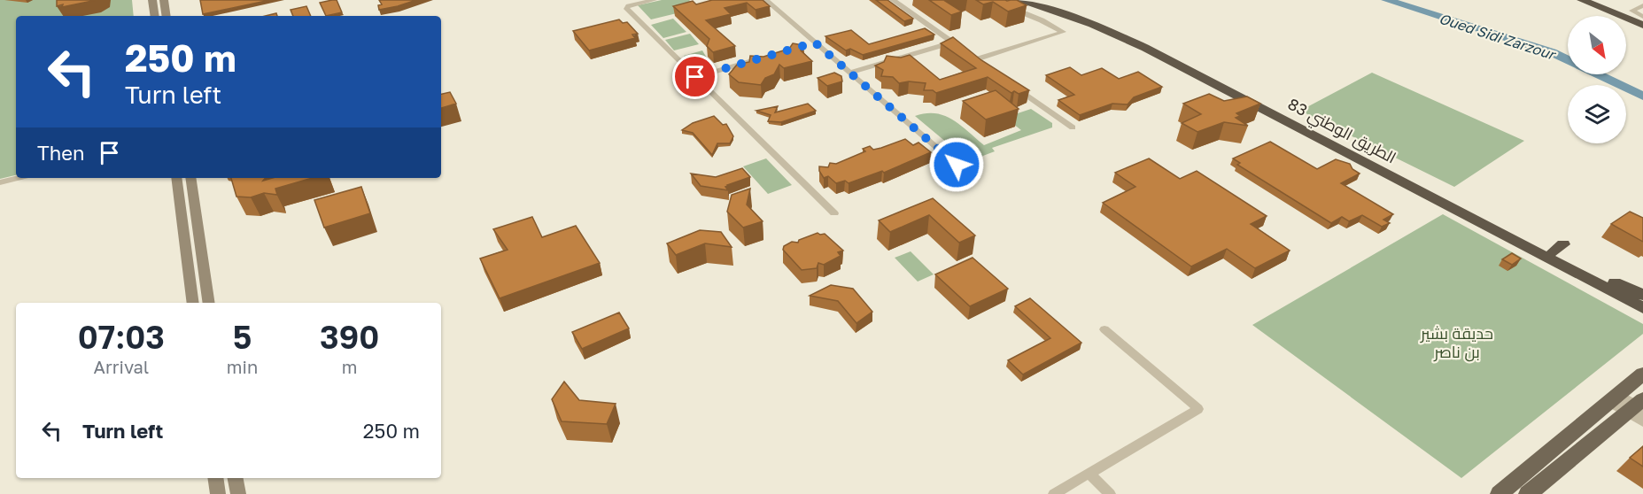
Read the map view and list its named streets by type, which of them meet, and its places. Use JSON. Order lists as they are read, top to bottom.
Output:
{
  "streets": {
    "highway": ["الطريق الوطني 83"]
  },
  "water": ["Oued Sidi Zarzour"],
  "parks": ["حديقة بشير بن ناصر"],
  "north": "bottom right",
  "page": {
    "turn": ["250 m", "Turn left"],
    "then": "Then",
    "eta": [
      "07:03",
      "Arrival",
      "5",
      "min",
      "390",
      "m"
    ],
    "list": [
      {
        "name": "Turn left",
        "value": "250 m"
      }
    ]
  }
}
